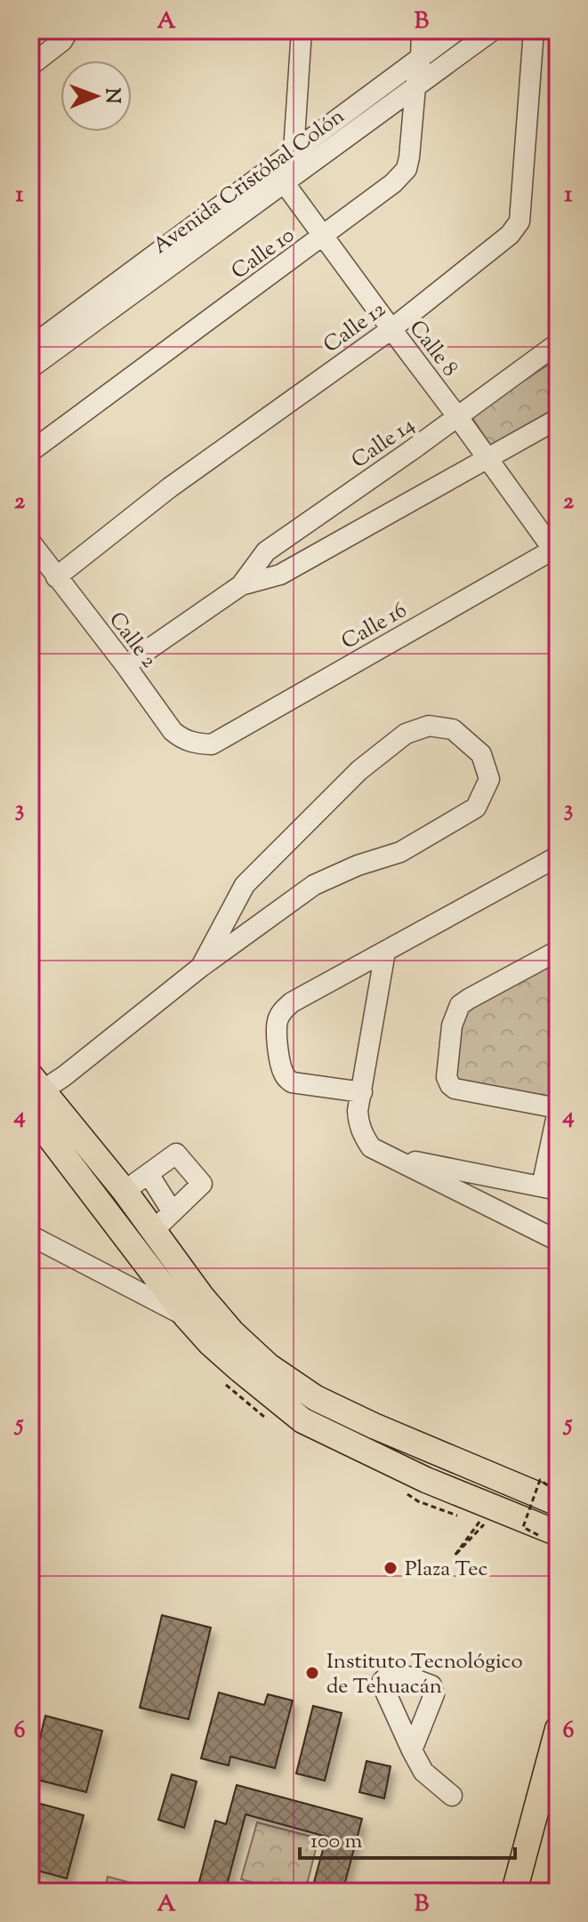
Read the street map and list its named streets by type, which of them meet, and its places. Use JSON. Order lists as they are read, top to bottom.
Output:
{
  "streets": {
    "street": [
      "Avenida Cristóbal Colón",
      "Calle 10",
      "Calle 12",
      "Calle 8",
      "Calle 14",
      "Calle 16",
      "Calle 2"
    ]
  },
  "crossings": [
    ["Avenida Cristóbal Colón", "Calle 10"],
    ["Avenida Cristóbal Colón", "Calle 8"],
    ["Calle 10", "Calle 8"],
    ["Calle 12", "Calle 8"],
    ["Calle 12", "Calle 2"],
    ["Calle 8", "Calle 14"],
    ["Calle 8", "Calle 16"],
    ["Calle 14", "Calle 2"],
    ["Calle 16", "Calle 2"]
  ],
  "places": ["Plaza Tec", "Instituto Tecnológico de Tehuacán"],
  "scale_bar": "100 m",
  "north": "right",
  "grid": {
    "columns": ["A", "B"],
    "rows": [
      "1",
      "2",
      "3",
      "4",
      "5",
      "6"
    ]
  }
}
